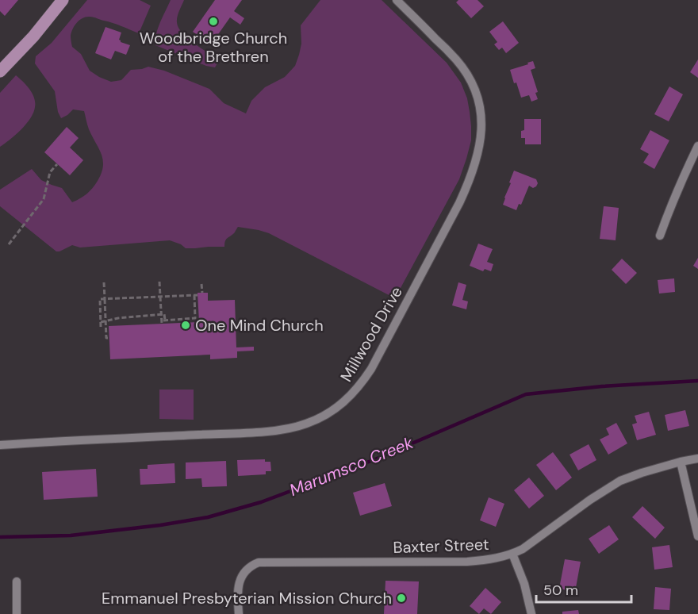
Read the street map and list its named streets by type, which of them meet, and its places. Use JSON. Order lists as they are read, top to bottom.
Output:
{
  "streets": {
    "street": ["Millwood Drive", "Baxter Street"]
  },
  "water": ["Marumsco Creek"],
  "places": ["Woodbridge Church of the Brethren", "One Mind Church", "Emmanuel Presbyterian Mission Church"],
  "scale_bar": "50 m"
}
